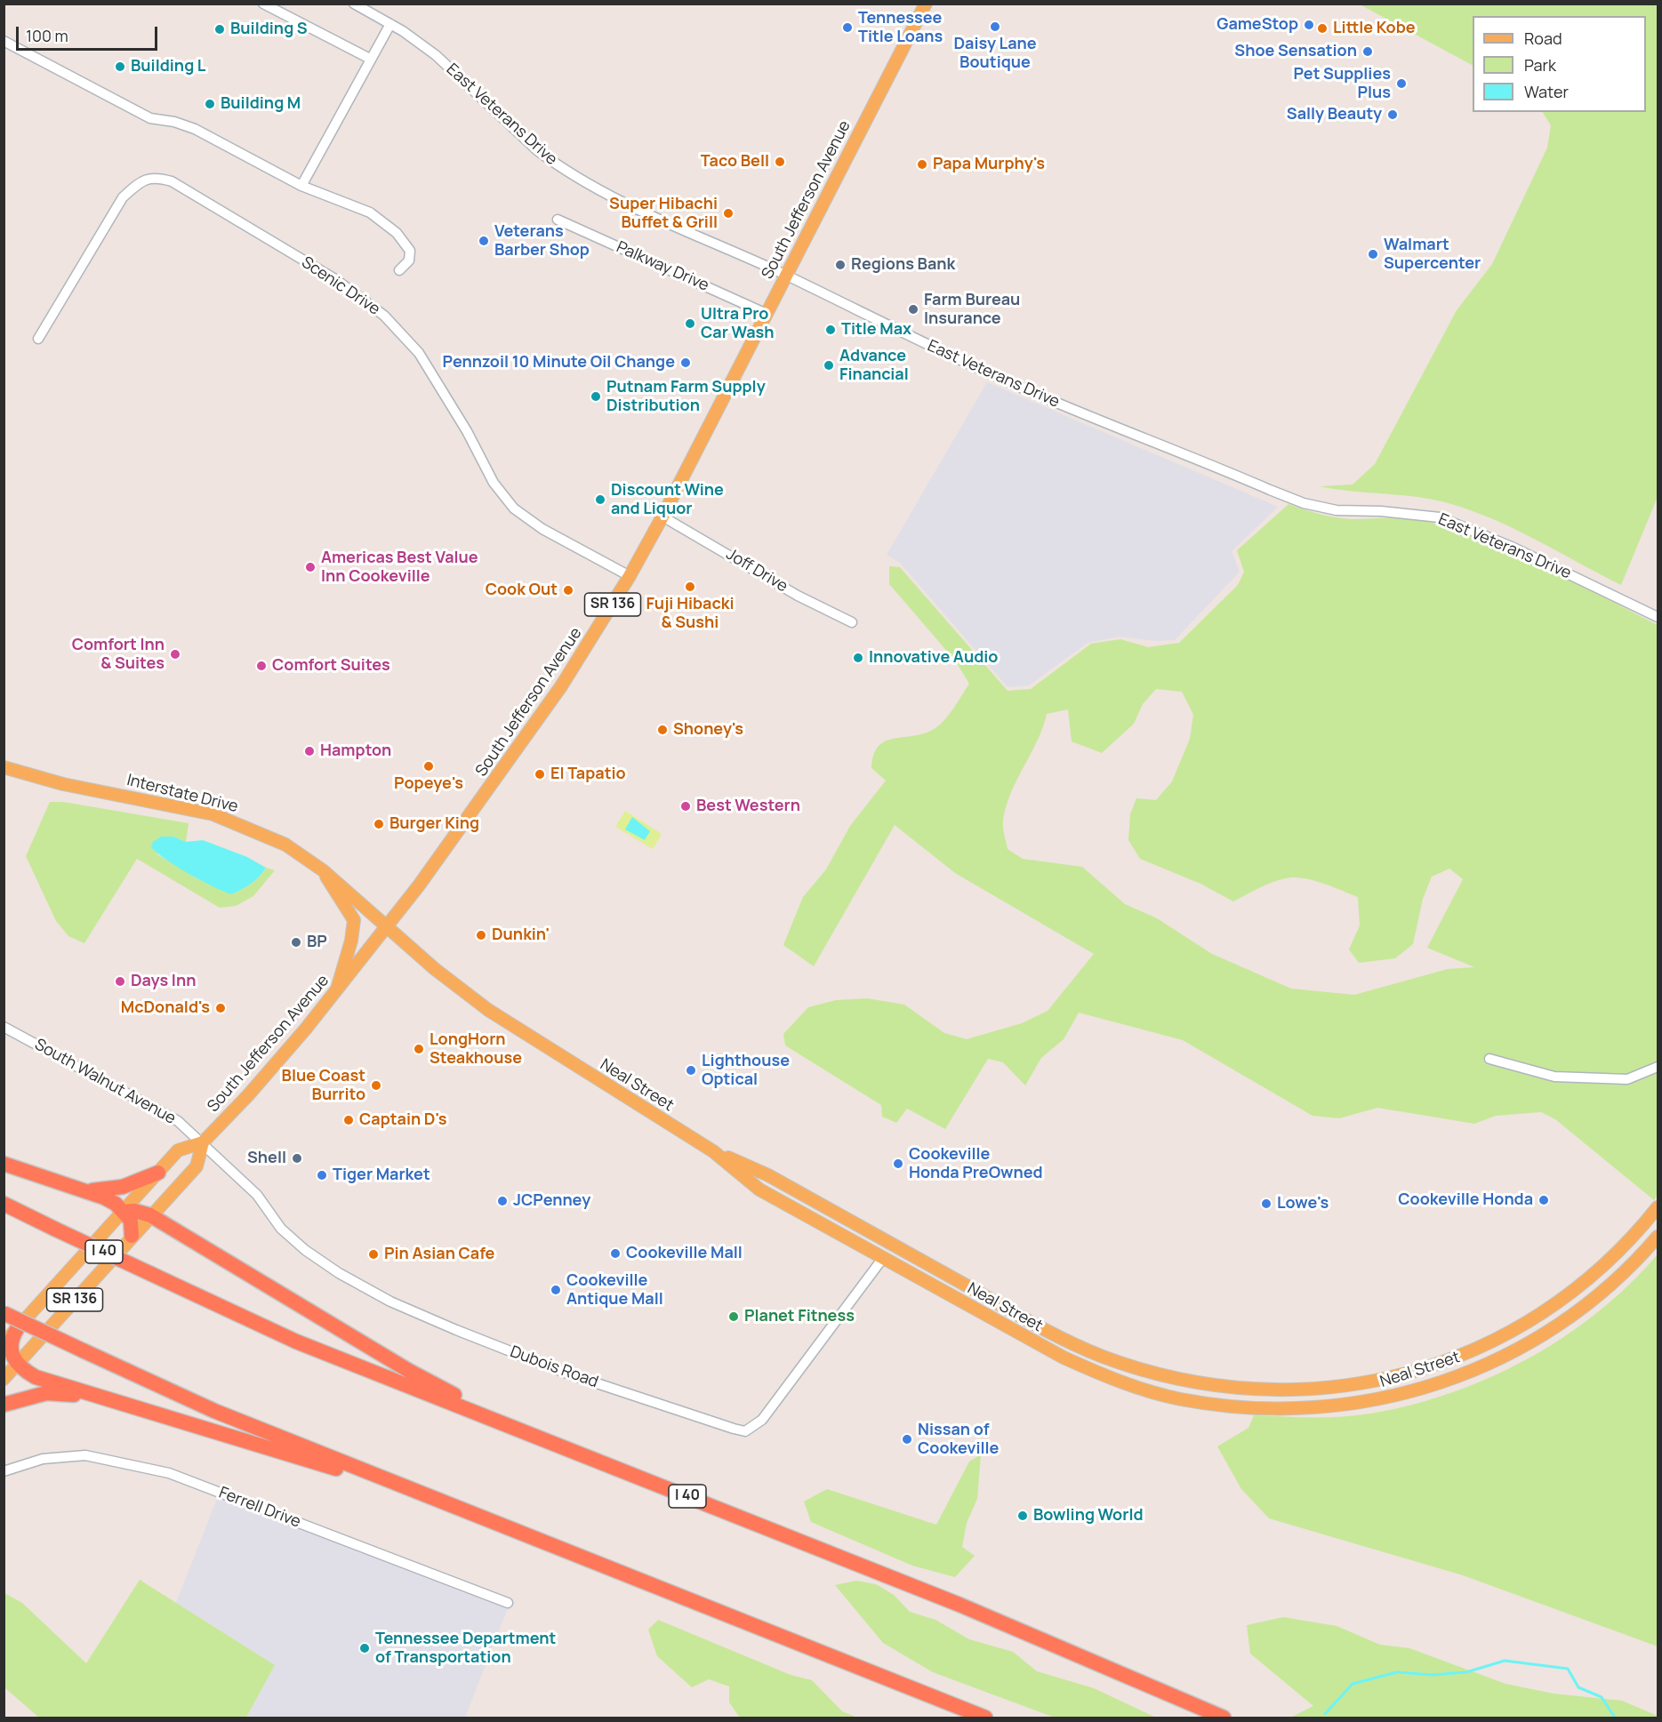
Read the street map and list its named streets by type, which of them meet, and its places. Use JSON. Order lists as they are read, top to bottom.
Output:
{
  "streets": {
    "highway": ["I 40"],
    "main road": [
      "South Jefferson Avenue",
      "SR 136",
      "Interstate Drive",
      "Neal Street"
    ],
    "street": [
      "East Veterans Drive",
      "Palkway Drive",
      "Scenic Drive",
      "Joff Drive",
      "South Walnut Avenue",
      "Dubois Road",
      "Ferrell Drive"
    ]
  },
  "crossings": [
    ["East Veterans Drive", "South Jefferson Avenue"],
    ["South Jefferson Avenue", "Palkway Drive"],
    ["South Jefferson Avenue", "Scenic Drive"],
    ["South Jefferson Avenue", "Joff Drive"],
    ["South Jefferson Avenue", "Interstate Drive"],
    ["South Jefferson Avenue", "South Walnut Avenue"],
    ["South Jefferson Avenue", "Neal Street"],
    ["South Jefferson Avenue", "Dubois Road"],
    ["Interstate Drive", "Neal Street"],
    ["South Walnut Avenue", "Dubois Road"],
    ["Neal Street", "Dubois Road"]
  ],
  "places": [
    "GameStop",
    "Daisy Lane Boutique",
    "Tennessee Title Loans",
    "Little Kobe",
    "Building S",
    "Shoe Sensation",
    "Building L",
    "Pet Supplies Plus",
    "Building M",
    "Sally Beauty",
    "Taco Bell",
    "Papa Murphy's",
    "Super Hibachi Buffet & Grill",
    "Veterans Barber Shop",
    "Walmart Supercenter",
    "Regions Bank",
    "Farm Bureau Insurance",
    "Ultra Pro Car Wash",
    "Title Max",
    "Pennzoil 10 Minute Oil Change",
    "Advance Financial",
    "Putnam Farm Supply Distribution",
    "Discount Wine and Liquor",
    "Americas Best Value Inn Cookeville",
    "Fuji Hibacki & Sushi",
    "Cook Out",
    "Comfort Inn & Suites",
    "Innovative Audio",
    "Comfort Suites",
    "Shoney's",
    "Hampton",
    "Popeye's",
    "El Tapatio",
    "Best Western",
    "Burger King",
    "Dunkin'",
    "BP",
    "Days Inn",
    "McDonald's",
    "LongHorn Steakhouse",
    "Lighthouse Optical",
    "Blue Coast Burrito",
    "Captain D's",
    "Shell",
    "Cookeville Honda PreOwned",
    "Tiger Market",
    "Cookeville Honda",
    "JCPenney",
    "Lowe's",
    "Cookeville Mall",
    "Pin Asian Cafe",
    "Cookeville Antique Mall",
    "Planet Fitness",
    "Nissan of Cookeville",
    "Bowling World",
    "Tennessee Department of Transportation"
  ],
  "legend": ["Road", "Park", "Water"],
  "scale_bar": "100 m"
}
